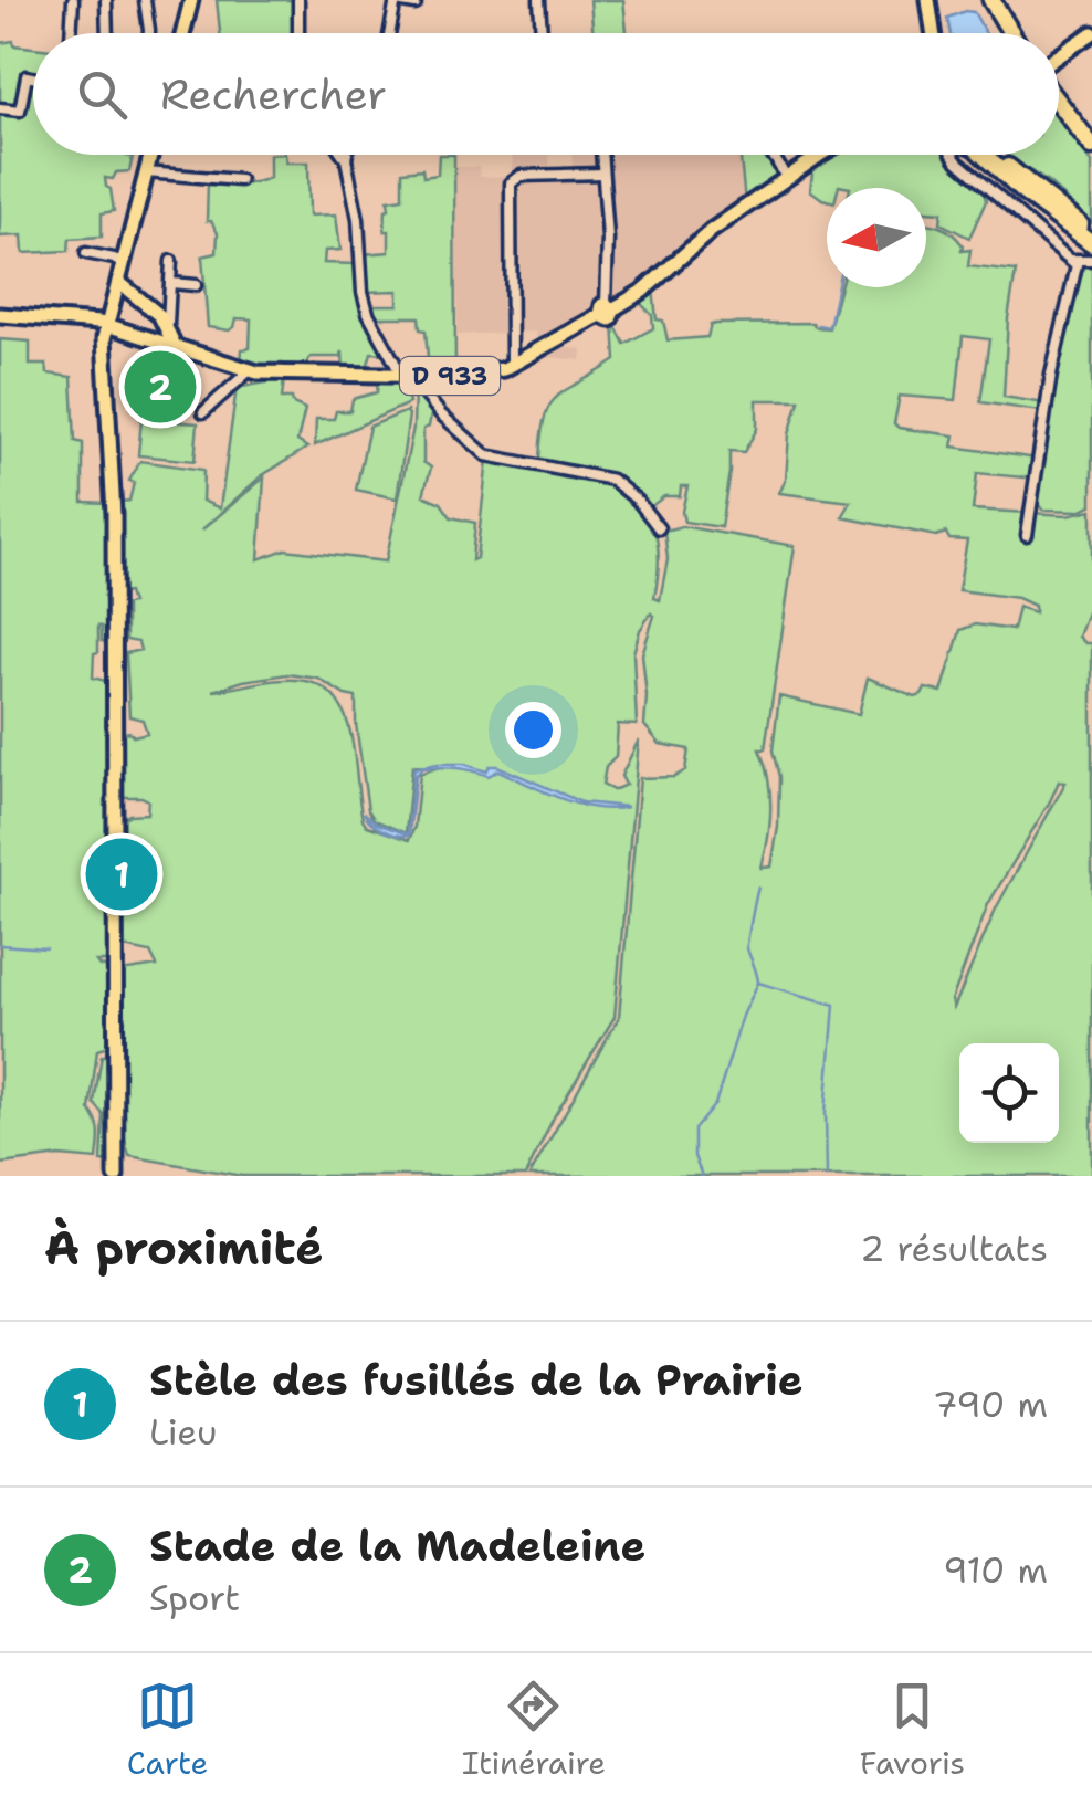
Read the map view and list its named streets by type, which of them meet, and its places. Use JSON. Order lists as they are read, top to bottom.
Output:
{
  "streets": {
    "main road": ["D 933"]
  },
  "north": "left",
  "page": {
    "search": "Rechercher",
    "pins": ["2", "1"],
    "heading": ["À proximité", "2 résultats"],
    "list": [
      {
        "mark": "1",
        "name": "Stèle des fusillés de la Prairie",
        "note": "Lieu",
        "value": "790 m"
      },
      {
        "mark": "2",
        "name": "Stade de la Madeleine",
        "note": "Sport",
        "value": "910 m"
      }
    ],
    "nav": ["Carte", "Itinéraire", "Favoris"]
  }
}
